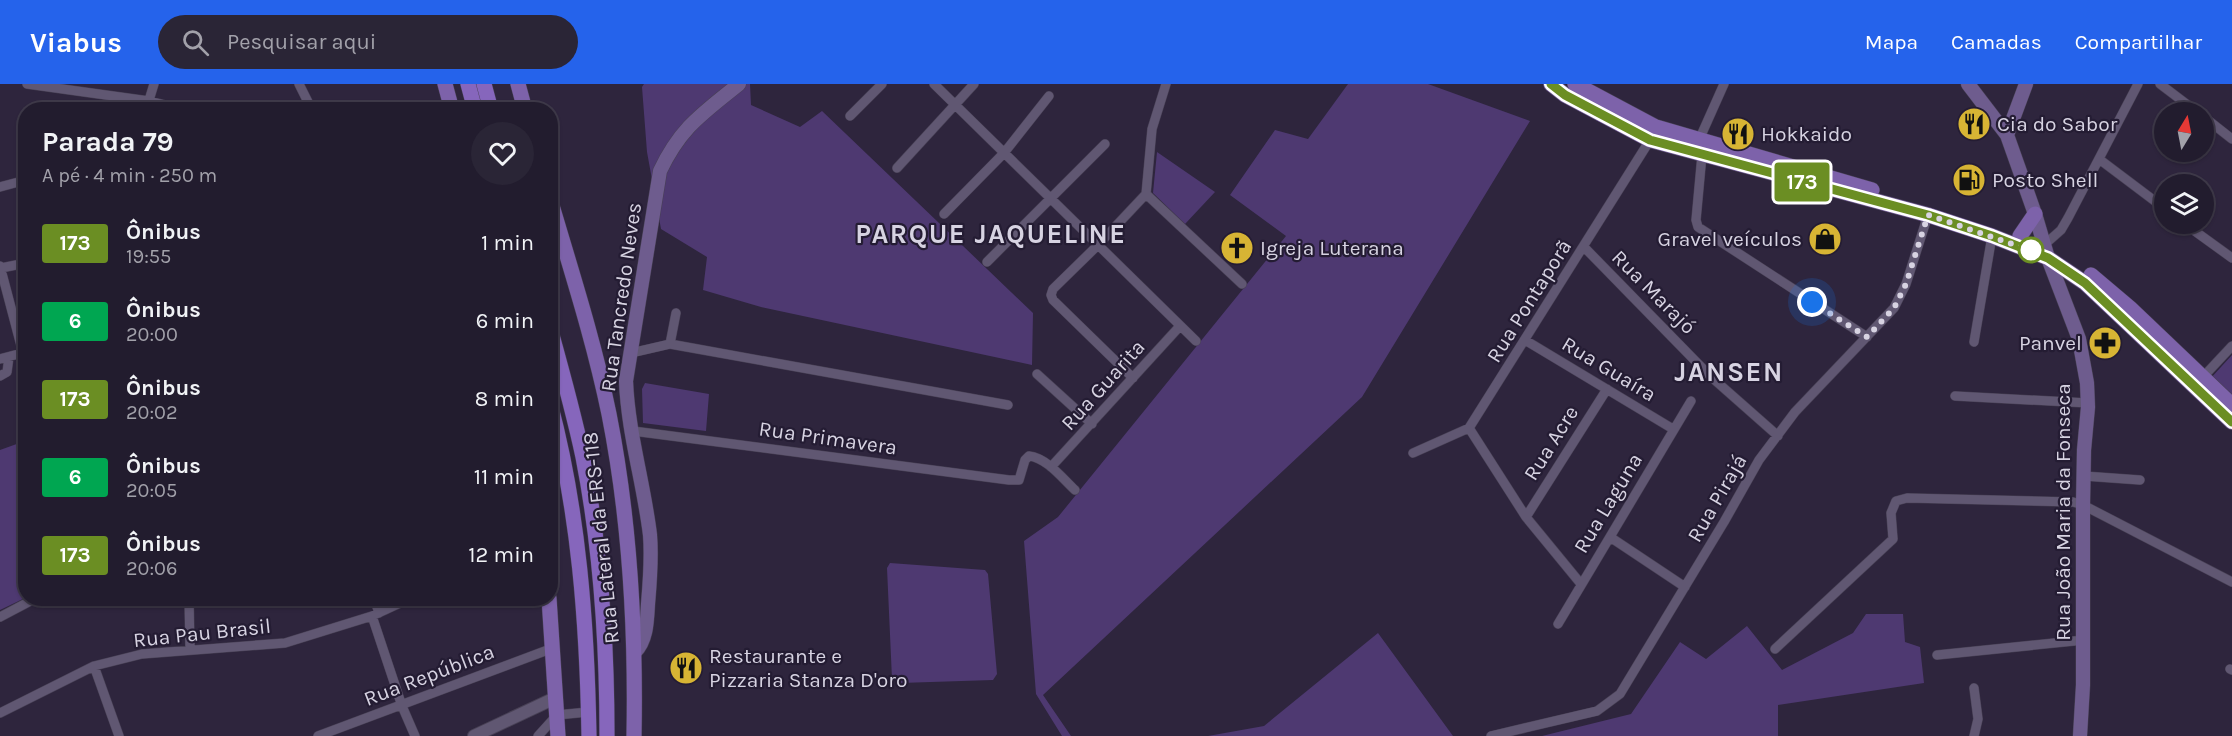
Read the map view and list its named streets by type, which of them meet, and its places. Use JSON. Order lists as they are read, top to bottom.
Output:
{
  "streets": {
    "main road": ["Rua Tancredo Neves", "Rua João Maria da Fonseca", "Rua Lateral da ERS-118"],
    "street": [
      "Rua Marajó",
      "Rua Pontaporã",
      "Rua Guaíra",
      "Rua Guarita",
      "Rua Primavera",
      "Rua Acre",
      "Rua Pirajá",
      "Rua Laguna",
      "Rua Pau Brasil",
      "Rua República"
    ]
  },
  "crossings": [
    ["Rua Marajó", "Rua Pontaporã"],
    ["Rua Marajó", "Rua Pirajá"],
    ["Rua Tancredo Neves", "Rua Primavera"],
    ["Rua Tancredo Neves", "Rua Lateral da ERS-118"],
    ["Rua Pontaporã", "Rua Guaíra"],
    ["Rua Guaíra", "Rua Acre"],
    ["Rua Guaíra", "Rua Laguna"],
    ["Rua Guarita", "Rua Primavera"]
  ],
  "districts": ["PARQUE JAQUELINE", "JANSEN"],
  "places": {
    "restaurant": ["Cia do Sabor", "Hokkaido", "Restaurante e Pizzaria Stanza D'oro"],
    "fuel station": ["Posto Shell"],
    "shop": ["Gravel veículos"],
    "church": ["Igreja Luterana"],
    "pharmacy": ["Panvel"]
  },
  "lines": ["bus line 173"],
  "north": "top",
  "page": {
    "header": "Viabus",
    "search": "Pesquisar aqui",
    "nav": ["Mapa", "Camadas", "Compartilhar"],
    "on_map": "173",
    "heading": ["Parada 79", "A pé · 4 min · 250 m"],
    "list": [
      {
        "mark": "173",
        "name": "Ônibus",
        "note": "19:55",
        "value": "1 min"
      },
      {
        "mark": "6",
        "name": "Ônibus",
        "note": "20:00",
        "value": "6 min"
      },
      {
        "mark": "173",
        "name": "Ônibus",
        "note": "20:02",
        "value": "8 min"
      },
      {
        "mark": "6",
        "name": "Ônibus",
        "note": "20:05",
        "value": "11 min"
      },
      {
        "mark": "173",
        "name": "Ônibus",
        "note": "20:06",
        "value": "12 min"
      }
    ]
  }
}
